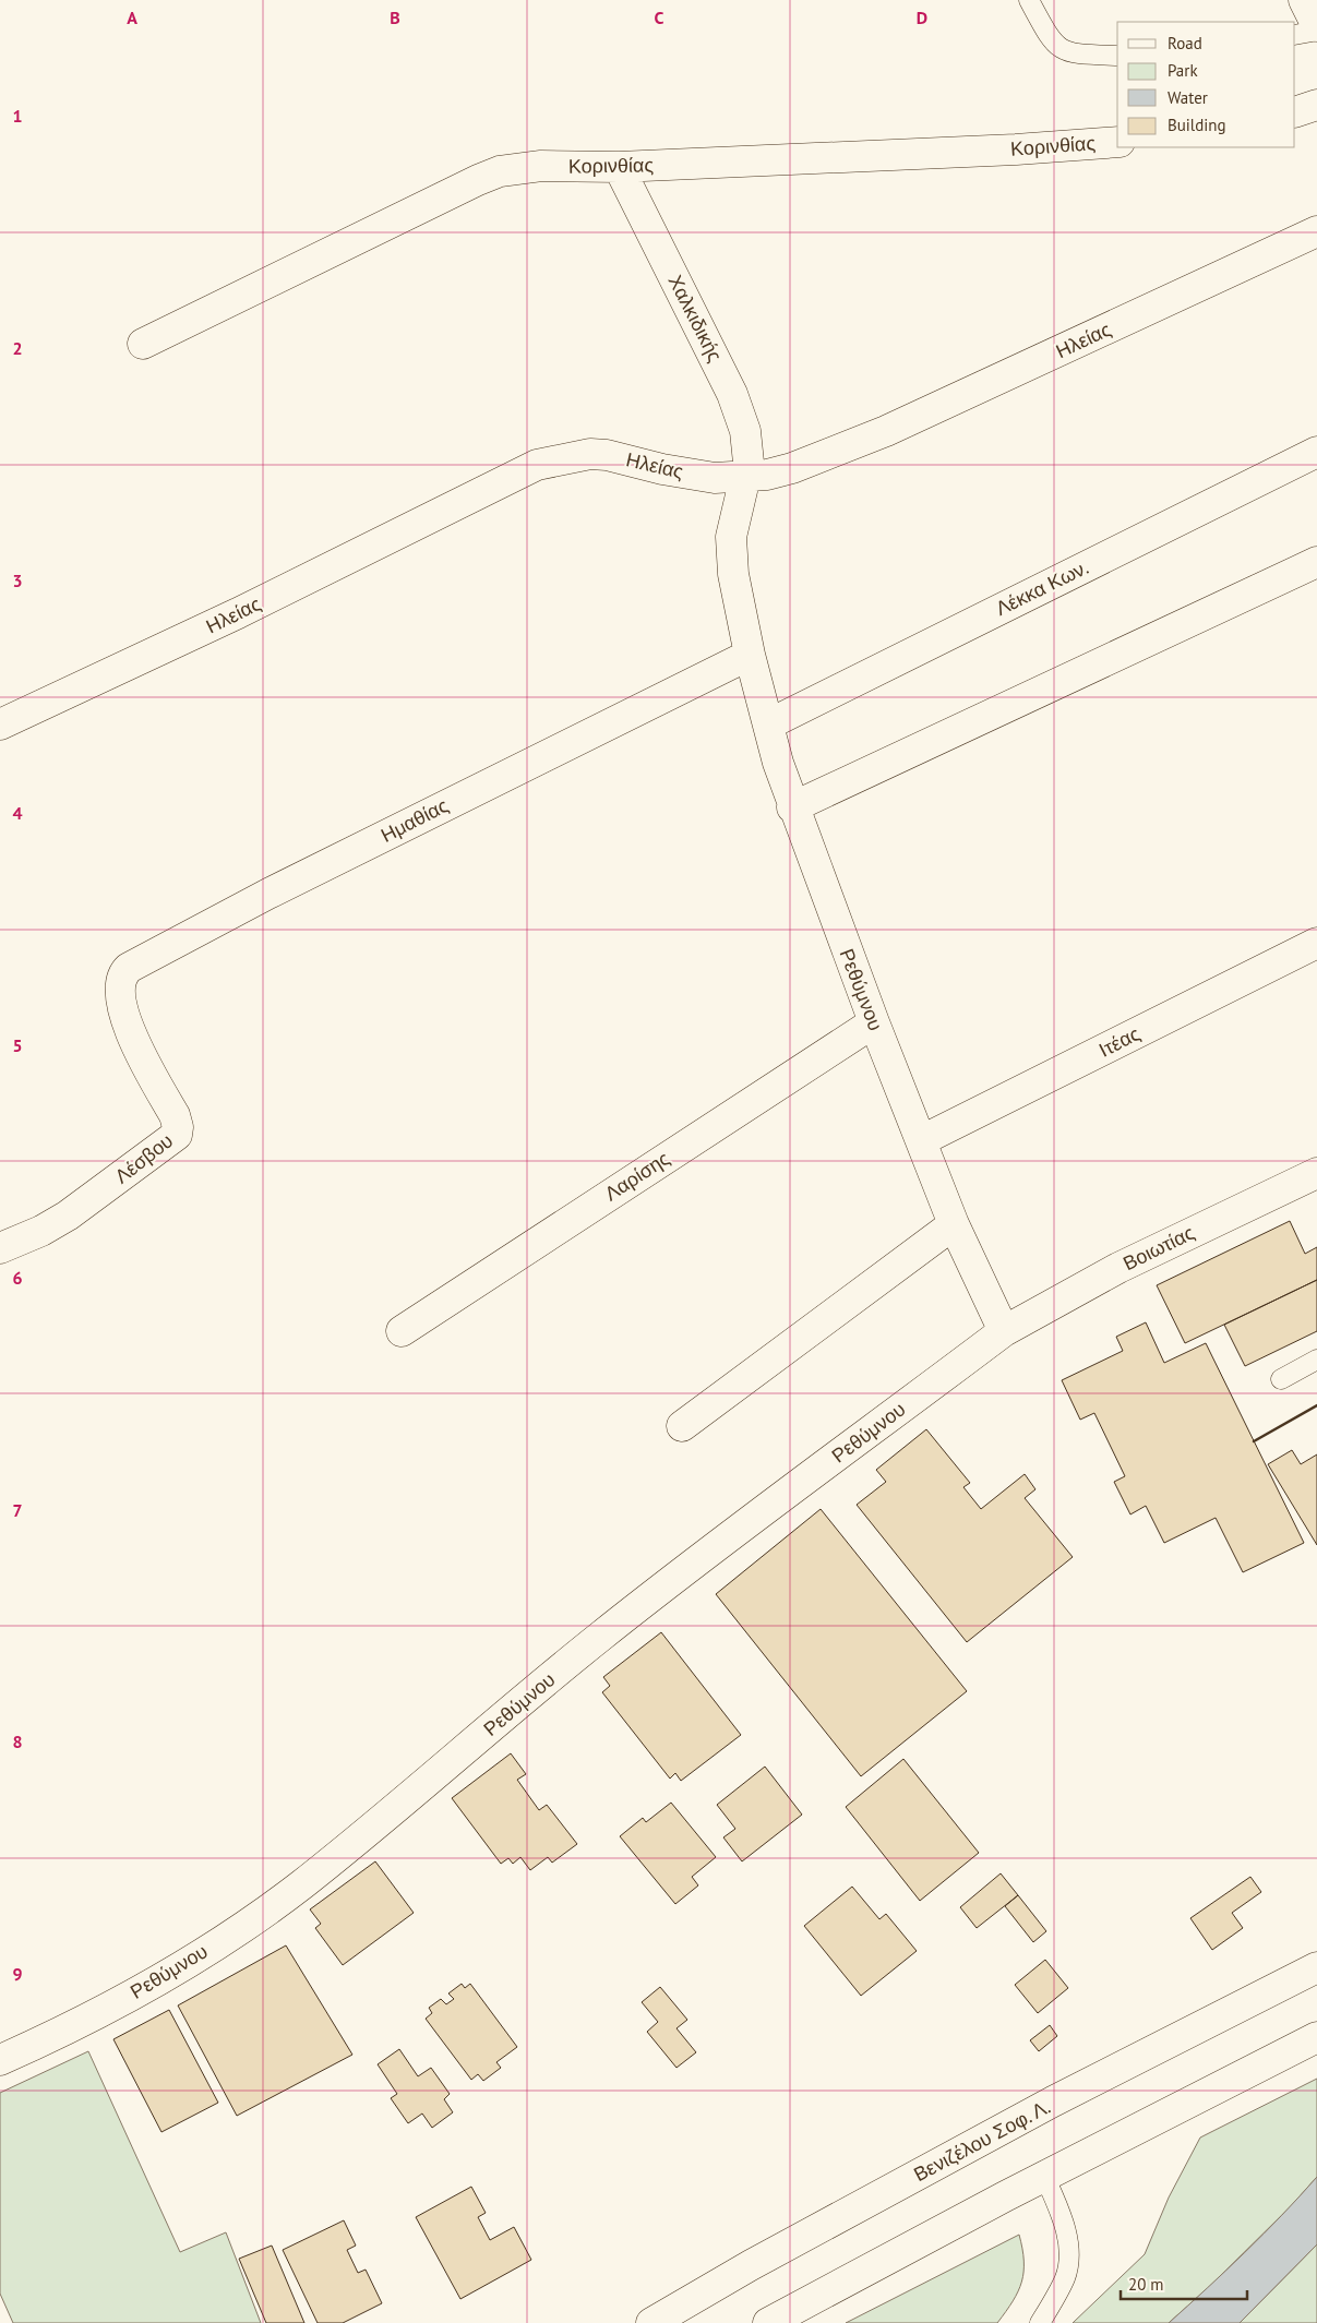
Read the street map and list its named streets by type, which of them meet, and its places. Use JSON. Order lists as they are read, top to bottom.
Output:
{
  "streets": {
    "street": [
      "Κορινθίας",
      "Χαλκιδικής",
      "Ηλείας",
      "Λέκκα Κων.",
      "Ημαθίας",
      "Ρεθύμνου",
      "Ιτέας",
      "Λέσβου",
      "Λαρίσης",
      "Βοιωτίας",
      "Βενιζέλου Σοφ. Λ."
    ]
  },
  "crossings": [
    ["Κορινθίας", "Χαλκιδικής"],
    ["Χαλκιδικής", "Ηλείας"],
    ["Χαλκιδικής", "Ρεθύμνου"],
    ["Ηλείας", "Ρεθύμνου"],
    ["Λέκκα Κων.", "Ρεθύμνου"],
    ["Ημαθίας", "Ρεθύμνου"],
    ["Ημαθίας", "Λέσβου"],
    ["Ρεθύμνου", "Ιτέας"],
    ["Ρεθύμνου", "Λαρίσης"],
    ["Ρεθύμνου", "Βοιωτίας"]
  ],
  "legend": [
    "Road",
    "Park",
    "Water",
    "Building"
  ],
  "scale_bar": "20 m",
  "grid": {
    "columns": [
      "A",
      "B",
      "C",
      "D"
    ],
    "rows": [
      "1",
      "2",
      "3",
      "4",
      "5",
      "6",
      "7",
      "8",
      "9"
    ]
  }
}
